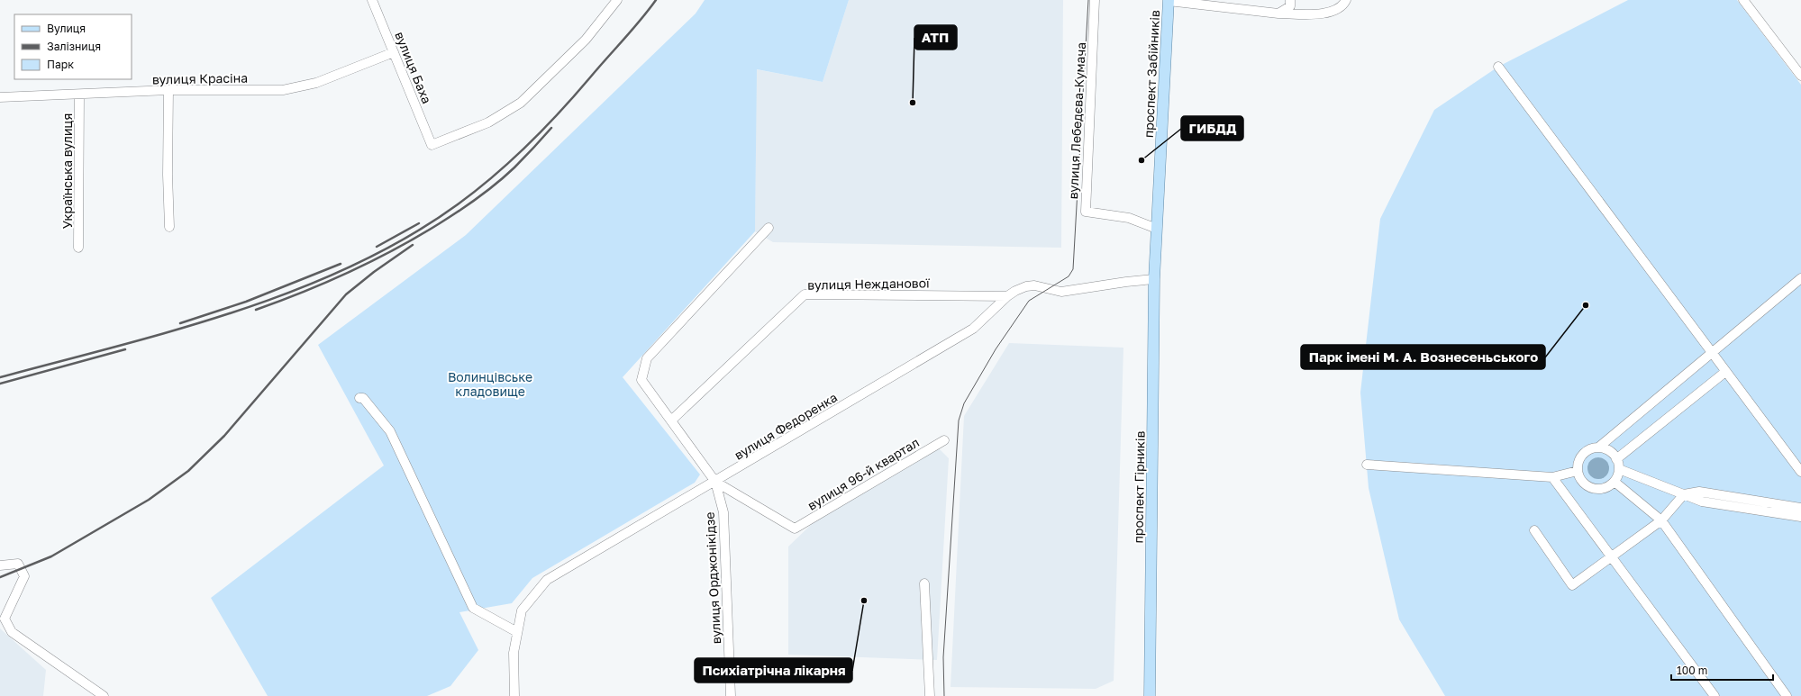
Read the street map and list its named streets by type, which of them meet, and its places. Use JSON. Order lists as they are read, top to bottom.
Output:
{
  "streets": {
    "main road": ["проспект Забійників", "проспект Гірників"],
    "street": [
      "вулиця Баха",
      "вулиця Красіна",
      "вулиця Лебедєва-Кумача",
      "Українська вулиця",
      "вулиця Нежданової",
      "вулиця Федоренка",
      "вулиця 96-й квартал",
      "вулиця Орджонікідзе"
    ]
  },
  "crossings": [
    ["вулиця Баха", "вулиця Красіна"],
    ["проспект Забійників", "вулиця Лебедєва-Кумача"],
    ["проспект Забійників", "вулиця Федоренка"],
    ["проспект Забійників", "проспект Гірників"],
    ["вулиця Красіна", "Українська вулиця"],
    ["вулиця Нежданової", "вулиця Федоренка"],
    ["вулиця Федоренка", "вулиця 96-й квартал"],
    ["вулиця Федоренка", "проспект Гірників"],
    ["вулиця Федоренка", "вулиця Орджонікідзе"],
    ["вулиця 96-й квартал", "вулиця Орджонікідзе"]
  ],
  "parks": ["Волинцівське кладовище"],
  "places": [
    "АТП",
    "ГИБДД",
    "Парк імені М. А. Вознесеньського",
    "Психіатрічна лікарня"
  ],
  "legend": ["Вулиця", "Залізниця", "Парк"],
  "scale_bar": "100 m"
}
